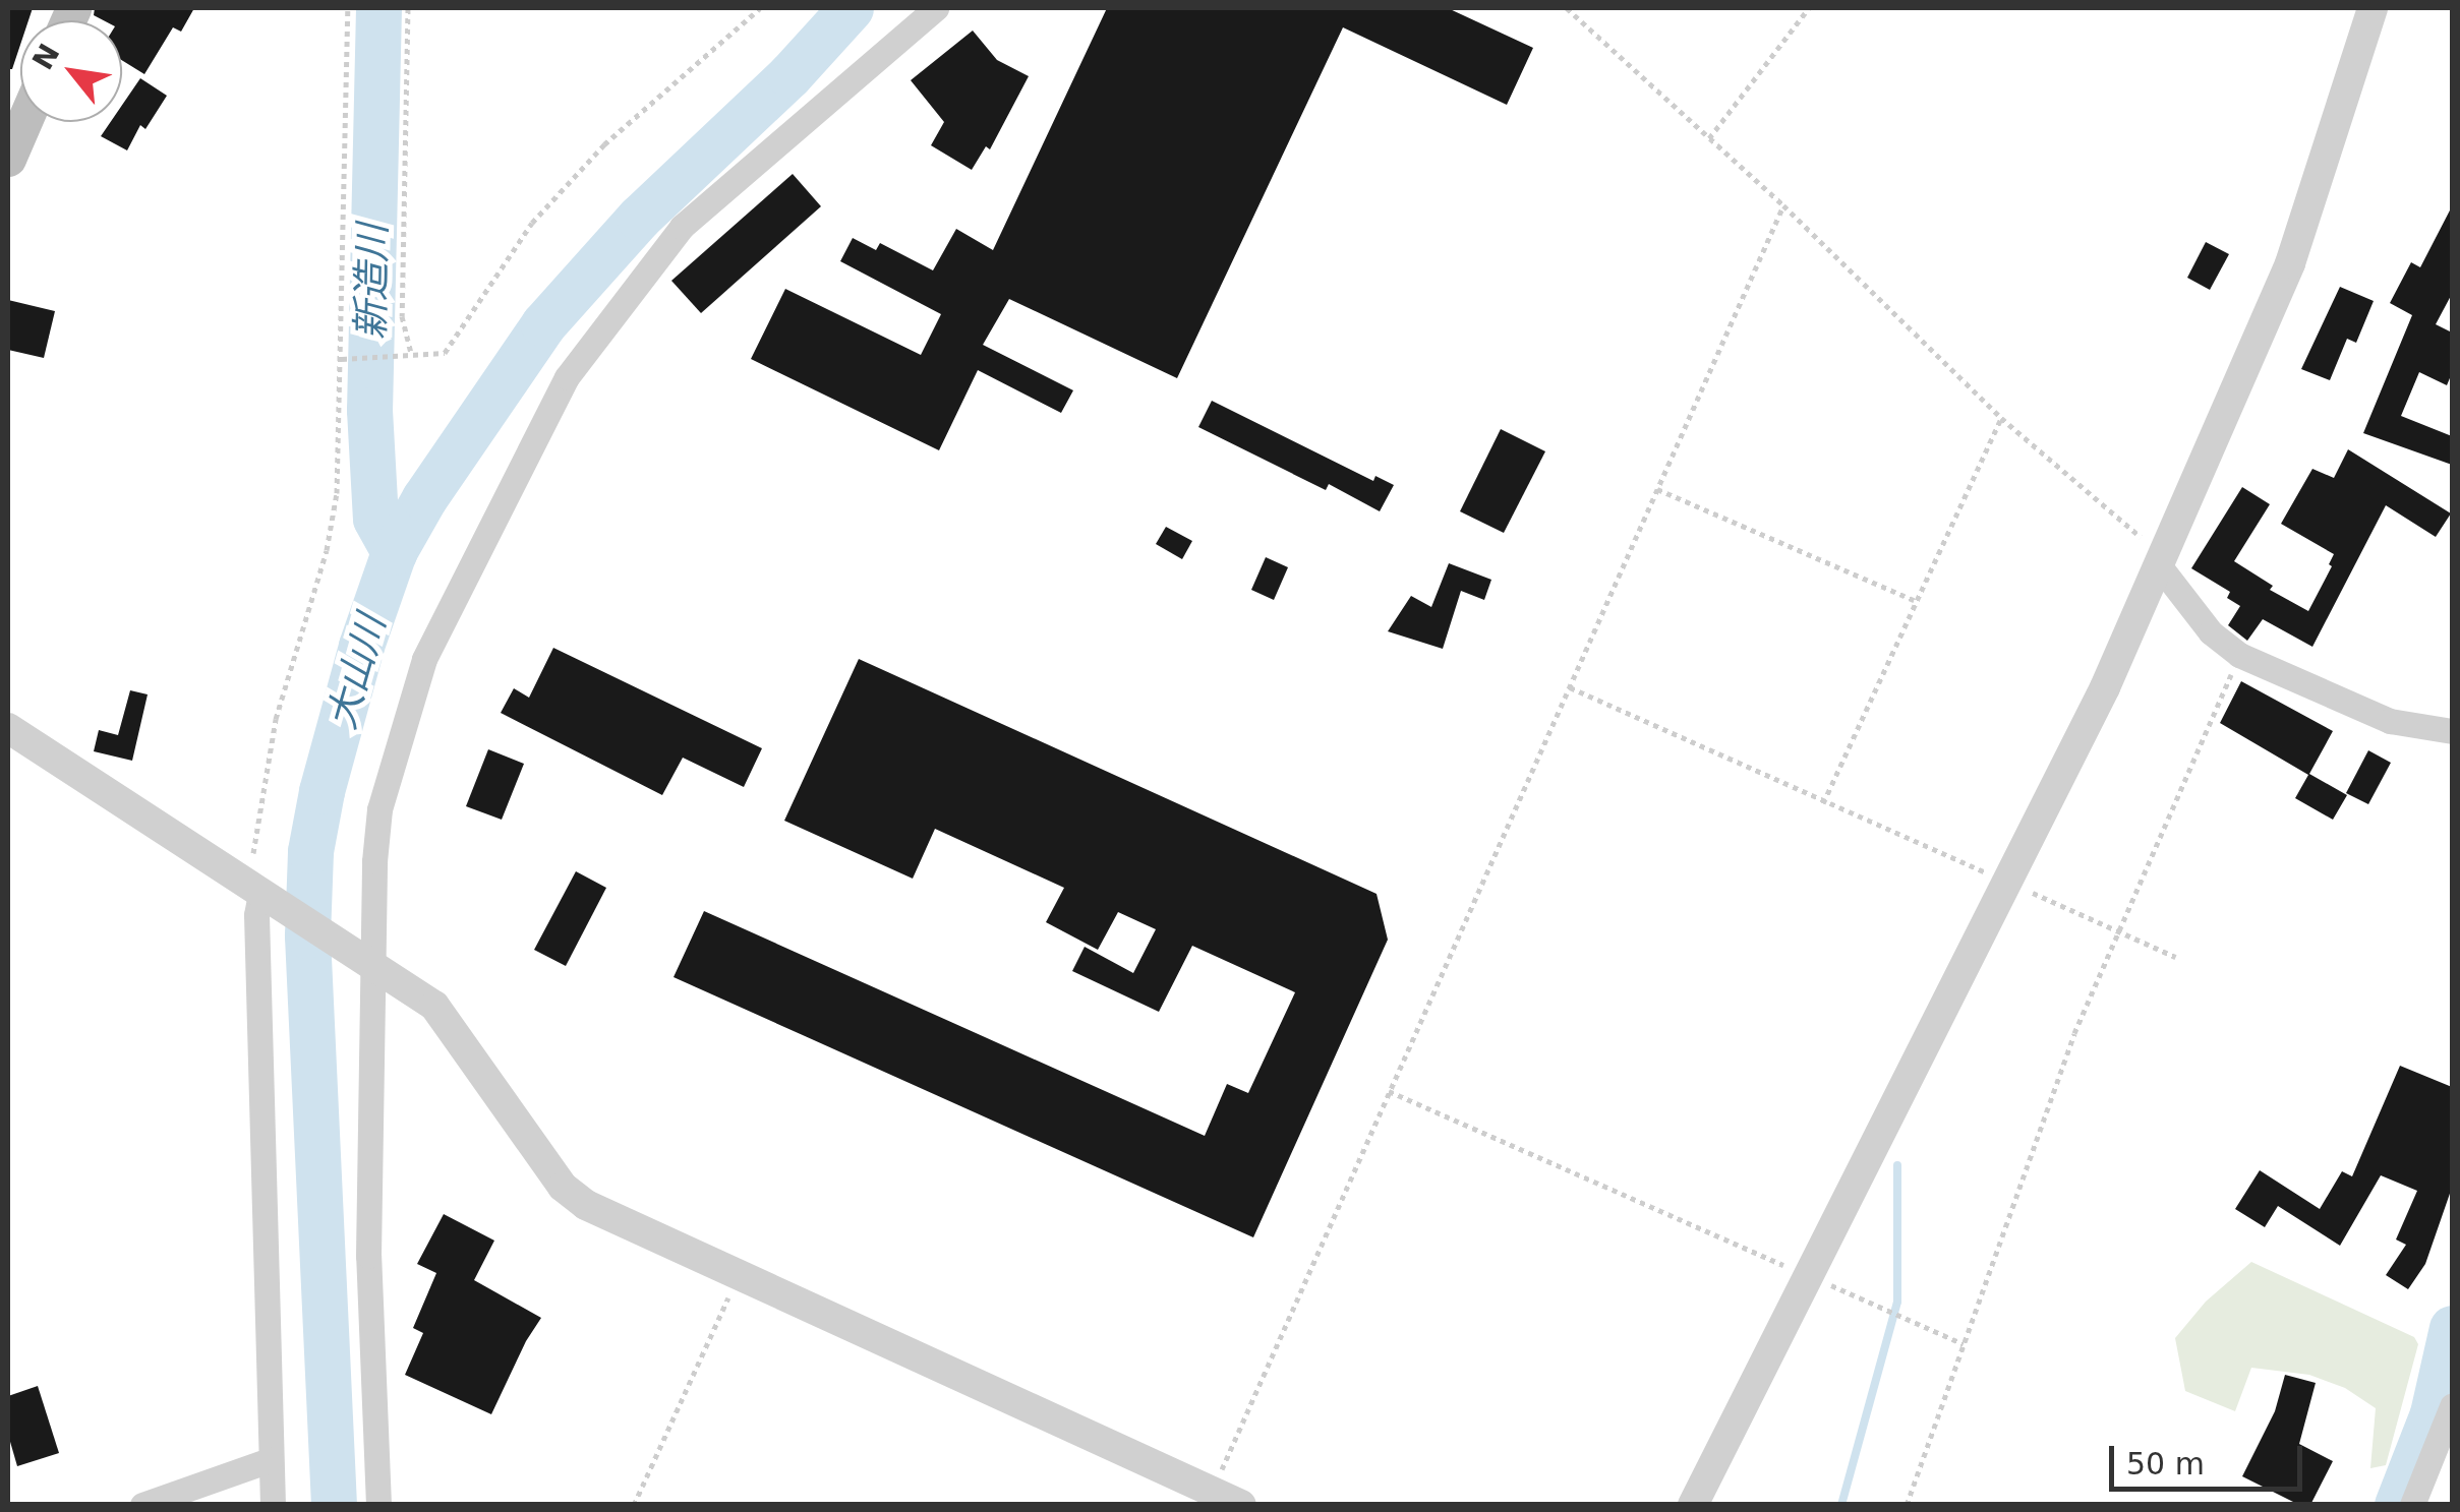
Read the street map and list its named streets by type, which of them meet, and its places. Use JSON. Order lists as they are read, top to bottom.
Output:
{
  "water": ["新造川", "大山川"],
  "scale_bar": "50 m",
  "north": "top left"
}
